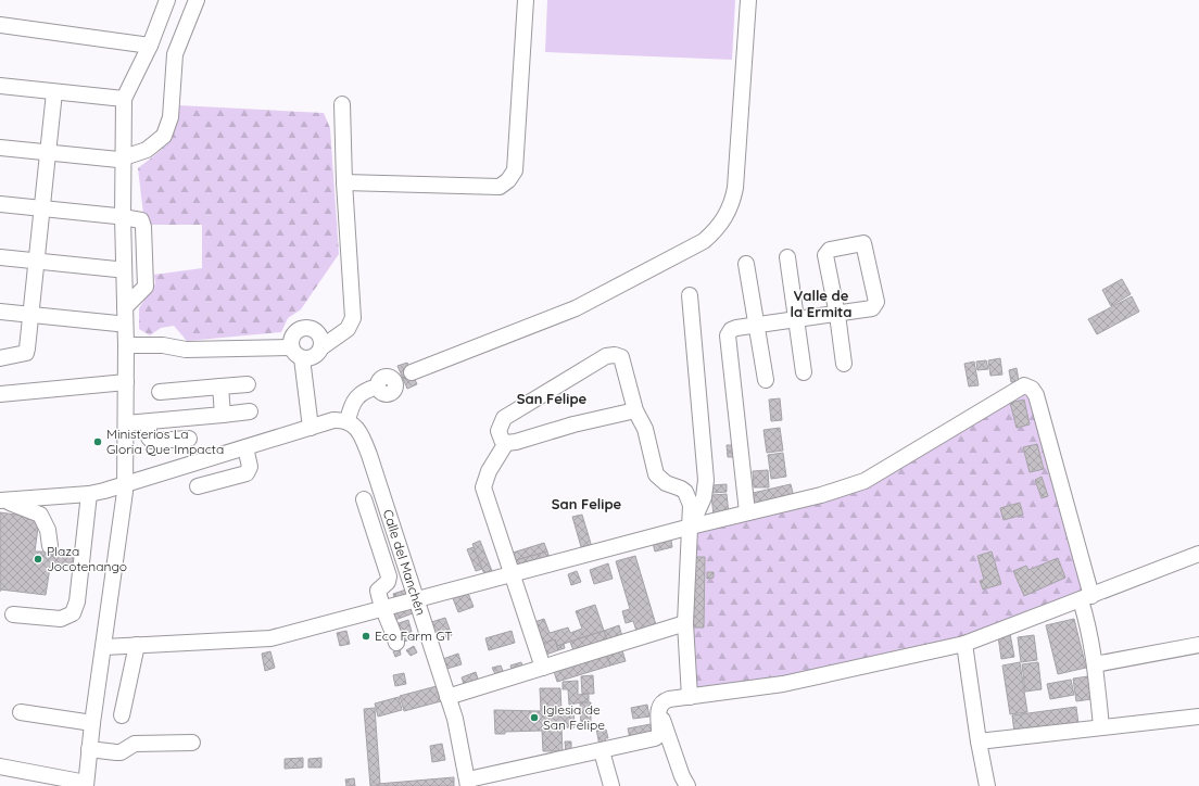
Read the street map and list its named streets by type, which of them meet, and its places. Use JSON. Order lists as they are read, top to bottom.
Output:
{
  "streets": {
    "street": ["Calle del Manchén"]
  },
  "districts": ["Valle de la Ermita", "San Felipe", "San Felipe"],
  "places": [
    "Ministerios La Gloria Que Impacta",
    "Plaza Jocotenango",
    "Eco Farm GT",
    "Iglesia de San Felipe"
  ]
}
